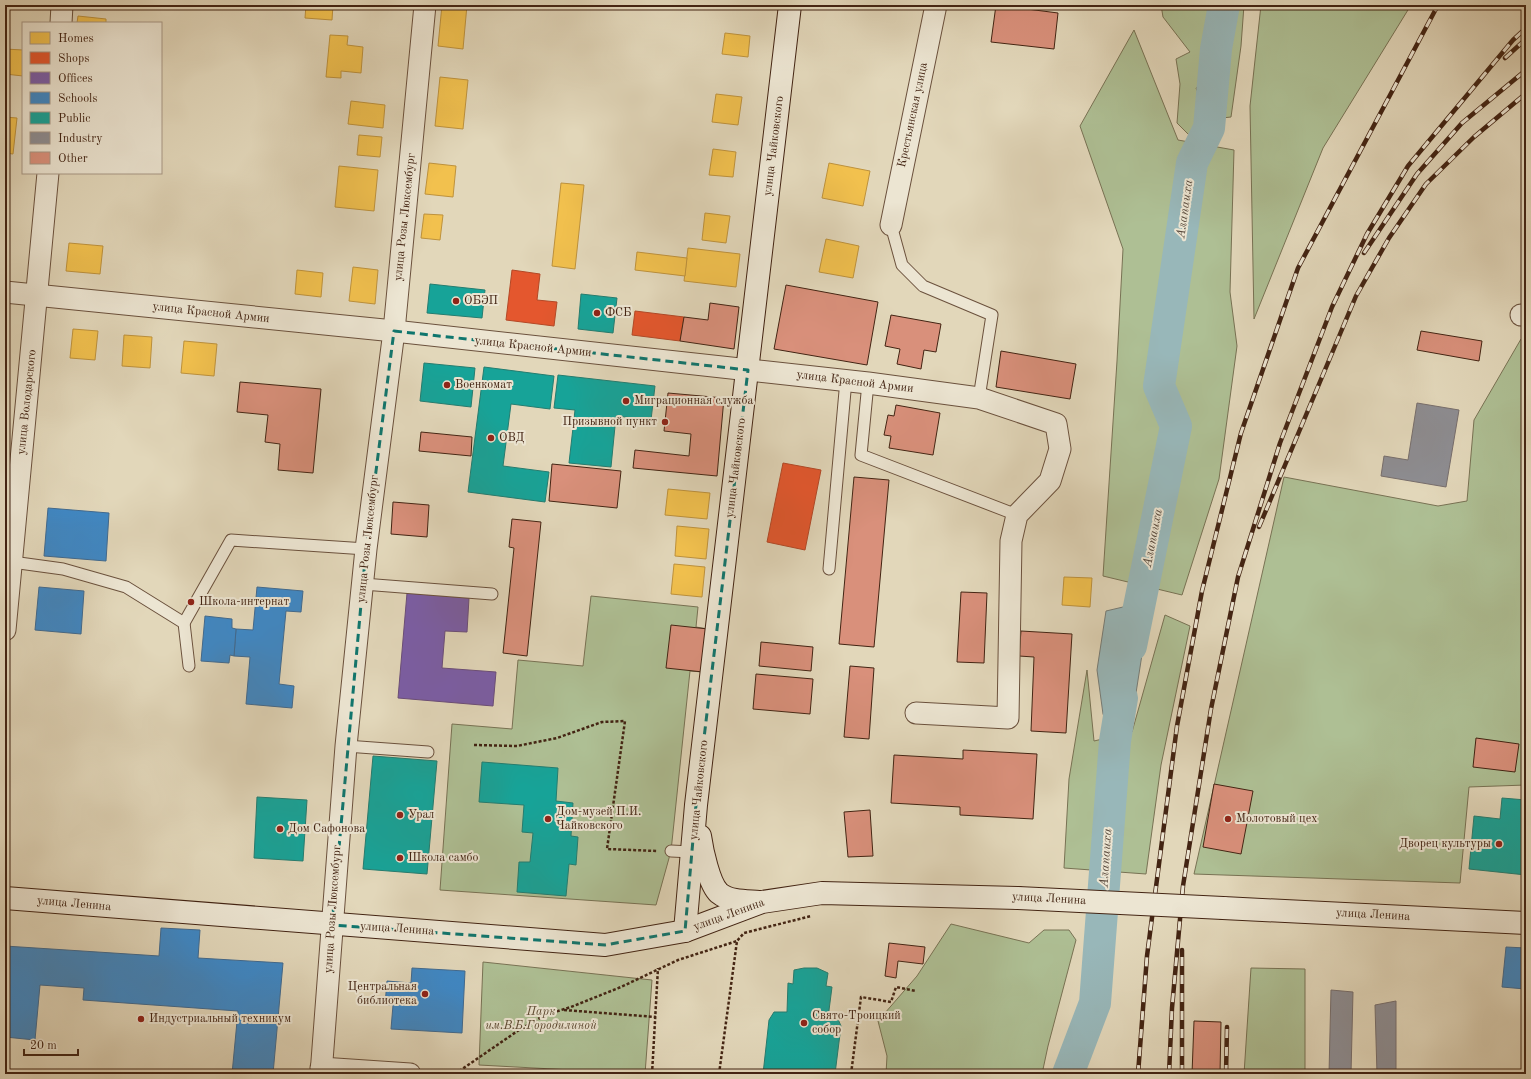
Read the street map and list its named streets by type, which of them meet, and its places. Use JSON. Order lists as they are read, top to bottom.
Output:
{
  "streets": {
    "main road": ["улица Чайковского", "улица Ленина"],
    "street": [
      "Крестьянская улица",
      "улица Розы Люксембург",
      "улица Красной Армии",
      "улица Володарского"
    ]
  },
  "crossings": [
    ["улица Чайковского", "улица Красной Армии"],
    ["улица Чайковского", "улица Ленина"],
    ["улица Розы Люксембург", "улица Красной Армии"],
    ["улица Розы Люксембург", "улица Ленина"],
    ["улица Красной Армии", "улица Володарского"]
  ],
  "water": ["Алапаиха"],
  "parks": ["Парк им.В.Б.Городилиной"],
  "places": [
    "ОБЭП",
    "ФСБ",
    "Военкомат",
    "Миграционная служба",
    "Призывной пункт",
    "ОВД",
    "Школа-интернат",
    "Урал",
    "Дом-музей П.И. Чайковского",
    "Молотовый цех",
    "Дом Сафонова",
    "Дворец культуры",
    "Школа самбо",
    "Центральная библиотека",
    "Индустриальный техникум",
    "Свято-Троицкий собор"
  ],
  "legend": [
    "Homes",
    "Shops",
    "Offices",
    "Schools",
    "Public",
    "Industry",
    "Other"
  ],
  "scale_bar": "20 m"
}
